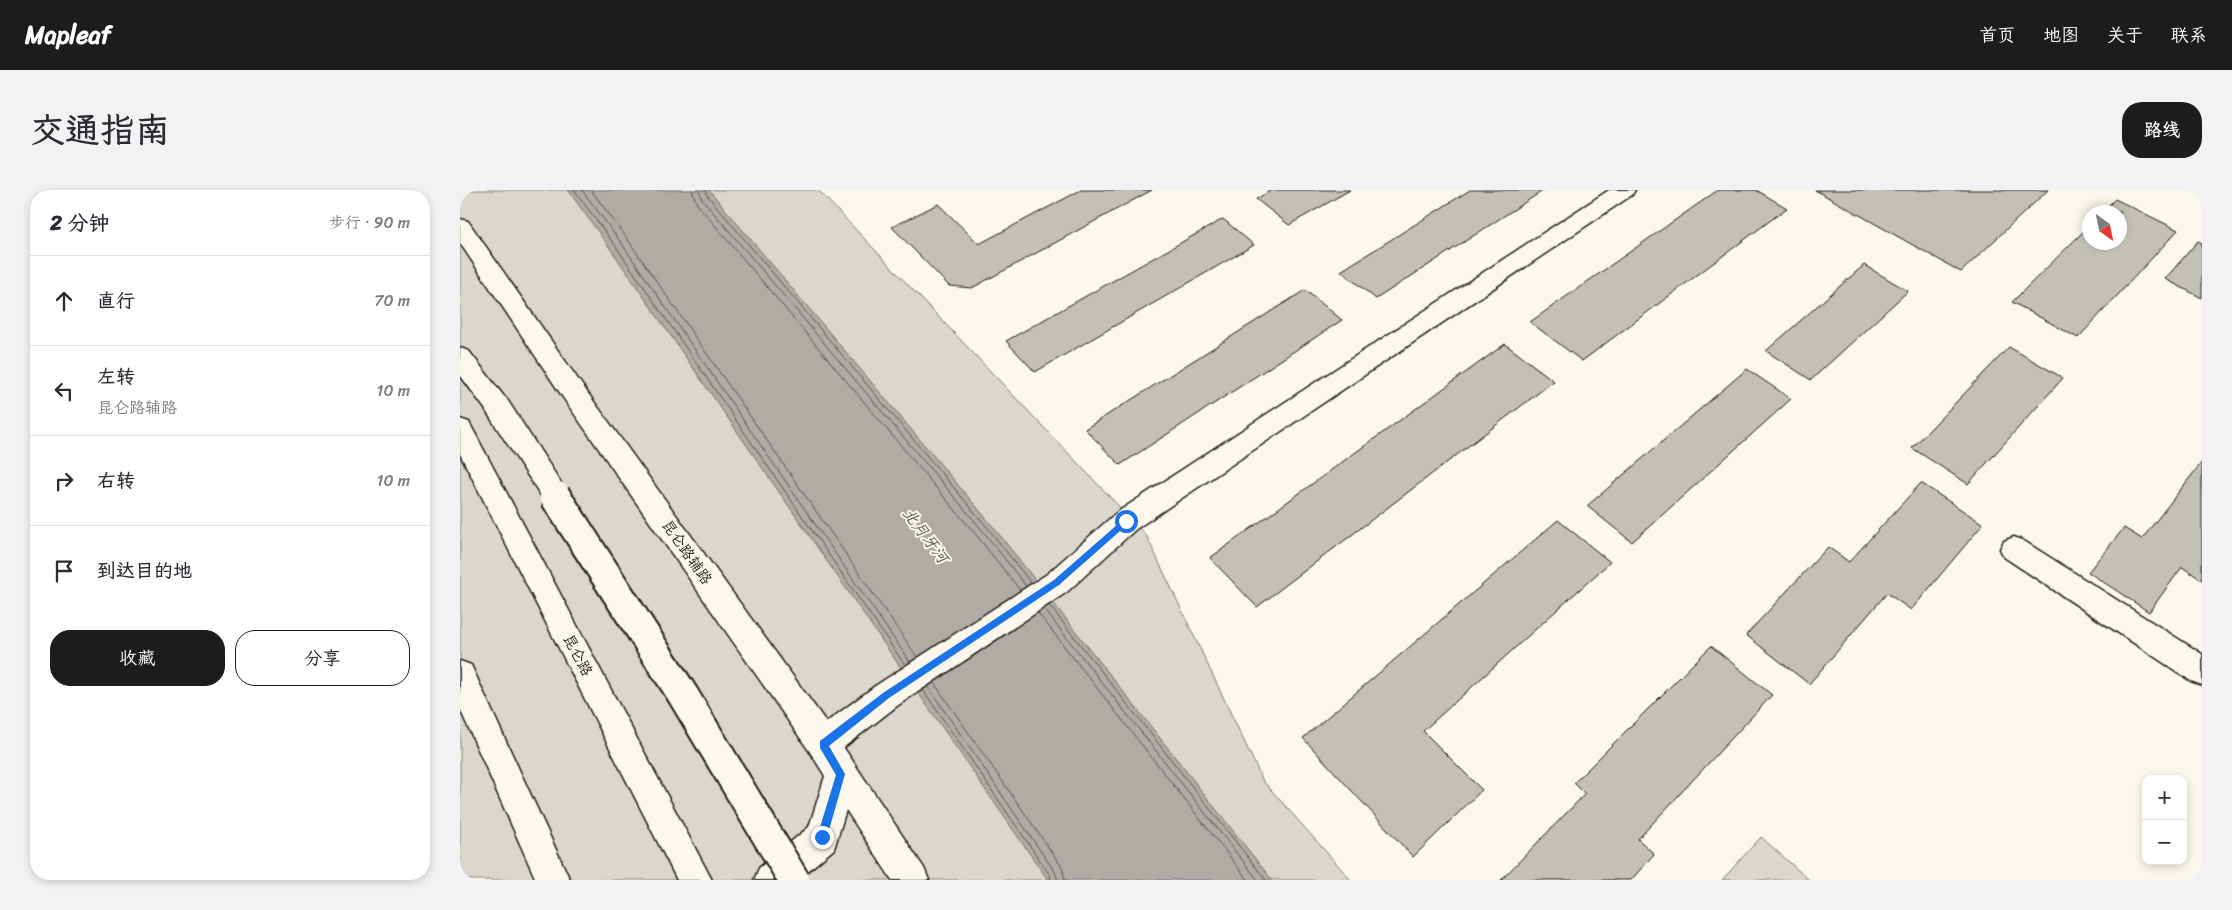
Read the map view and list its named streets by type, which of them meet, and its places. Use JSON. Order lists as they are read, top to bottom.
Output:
{
  "streets": {
    "main road": ["昆仑路辅路", "昆仑路"]
  },
  "water": ["北月牙河"],
  "north": "bottom right",
  "page": {
    "header": "Mapleaf",
    "nav": [
      "首页",
      "地图",
      "关于",
      "联系"
    ],
    "title": "交通指南",
    "buttons": [
      "路线",
      ["收藏", "分享"]
    ],
    "heading": ["2 分钟", "步行 · 90 m"],
    "list": [
      ["直行", "70 m"],
      ["左转", "昆仑路辅路", "10 m"],
      ["右转", "10 m"],
      "到达目的地"
    ],
    "map_buttons": ["+", "−"]
  }
}
